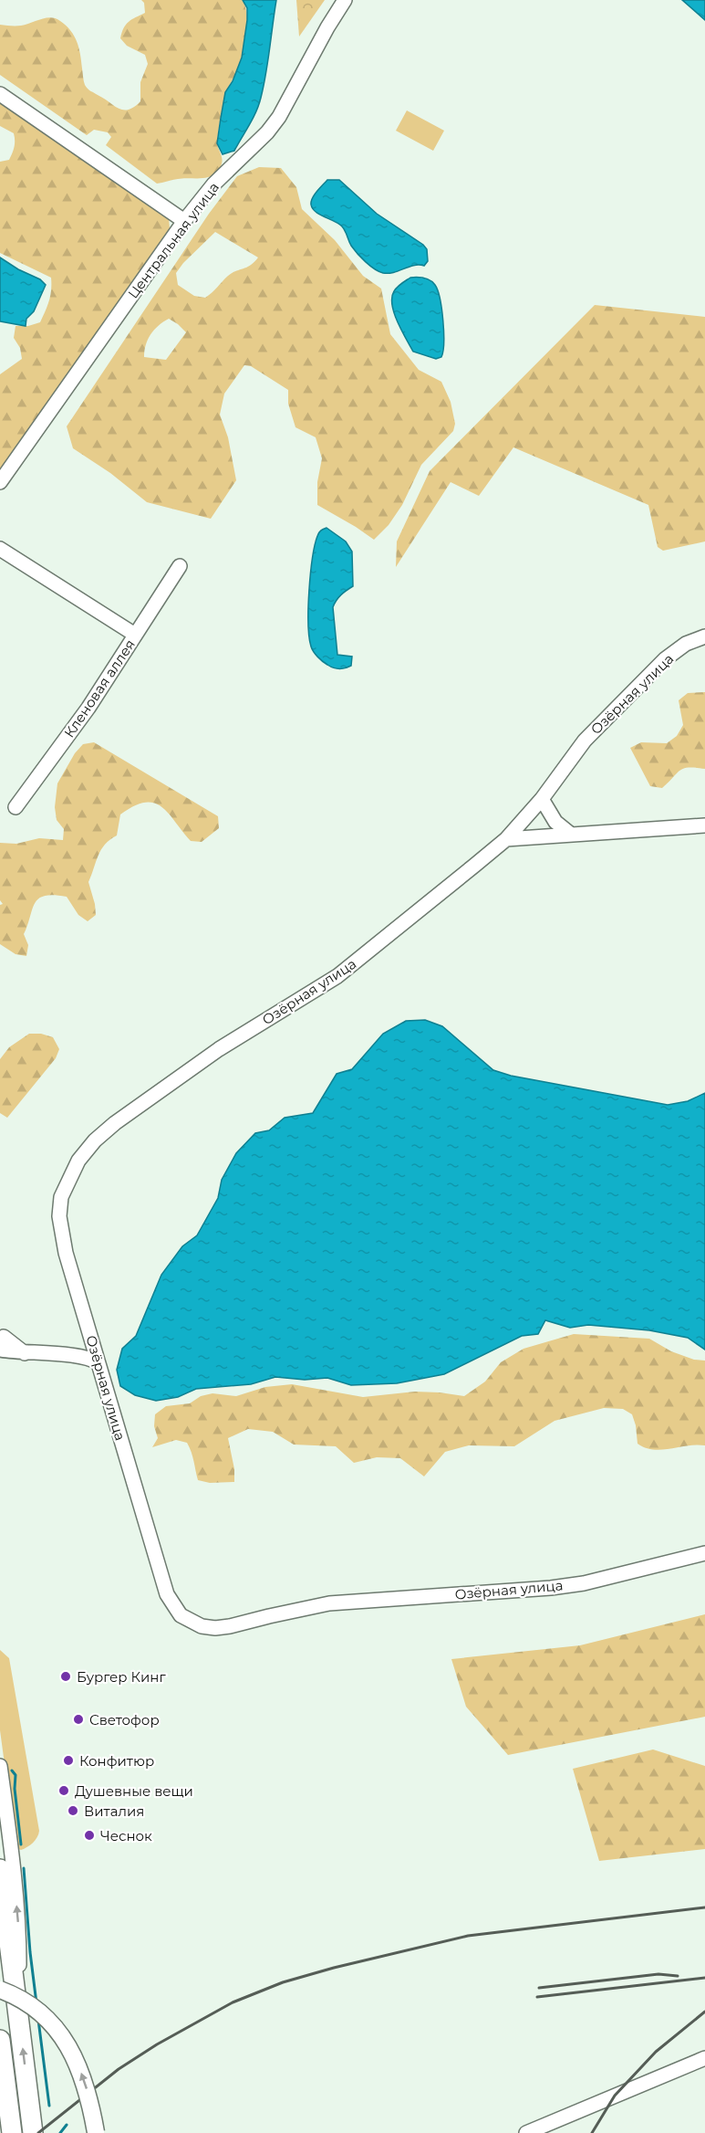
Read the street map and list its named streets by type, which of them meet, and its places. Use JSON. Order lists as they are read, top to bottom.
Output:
{
  "streets": {
    "street": ["Центральная улица", "Кленовая аллея", "Озёрная улица"]
  },
  "places": [
    "Бургер Кинг",
    "Светофор",
    "Конфитюр",
    "Душевные вещи",
    "Виталия",
    "Чеснок"
  ]
}
